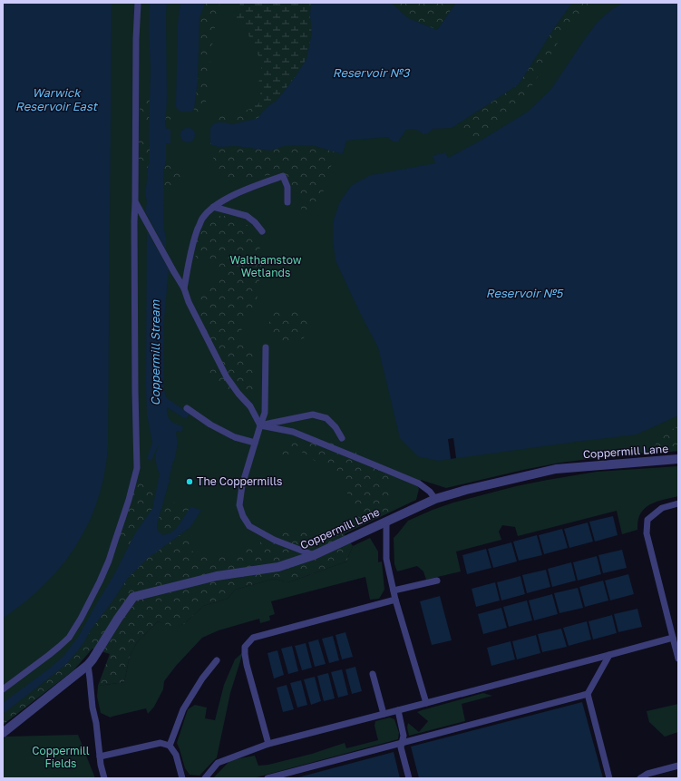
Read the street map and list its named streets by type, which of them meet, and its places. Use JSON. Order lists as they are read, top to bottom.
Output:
{
  "streets": {
    "street": ["Coppermill Lane"]
  },
  "water": [
    "Reservoir №3",
    "Warwick Reservoir East",
    "Reservoir №5",
    "Coppermill Stream"
  ],
  "parks": ["Walthamstow Wetlands", "Coppermill Fields"],
  "places": ["The Coppermills"]
}
